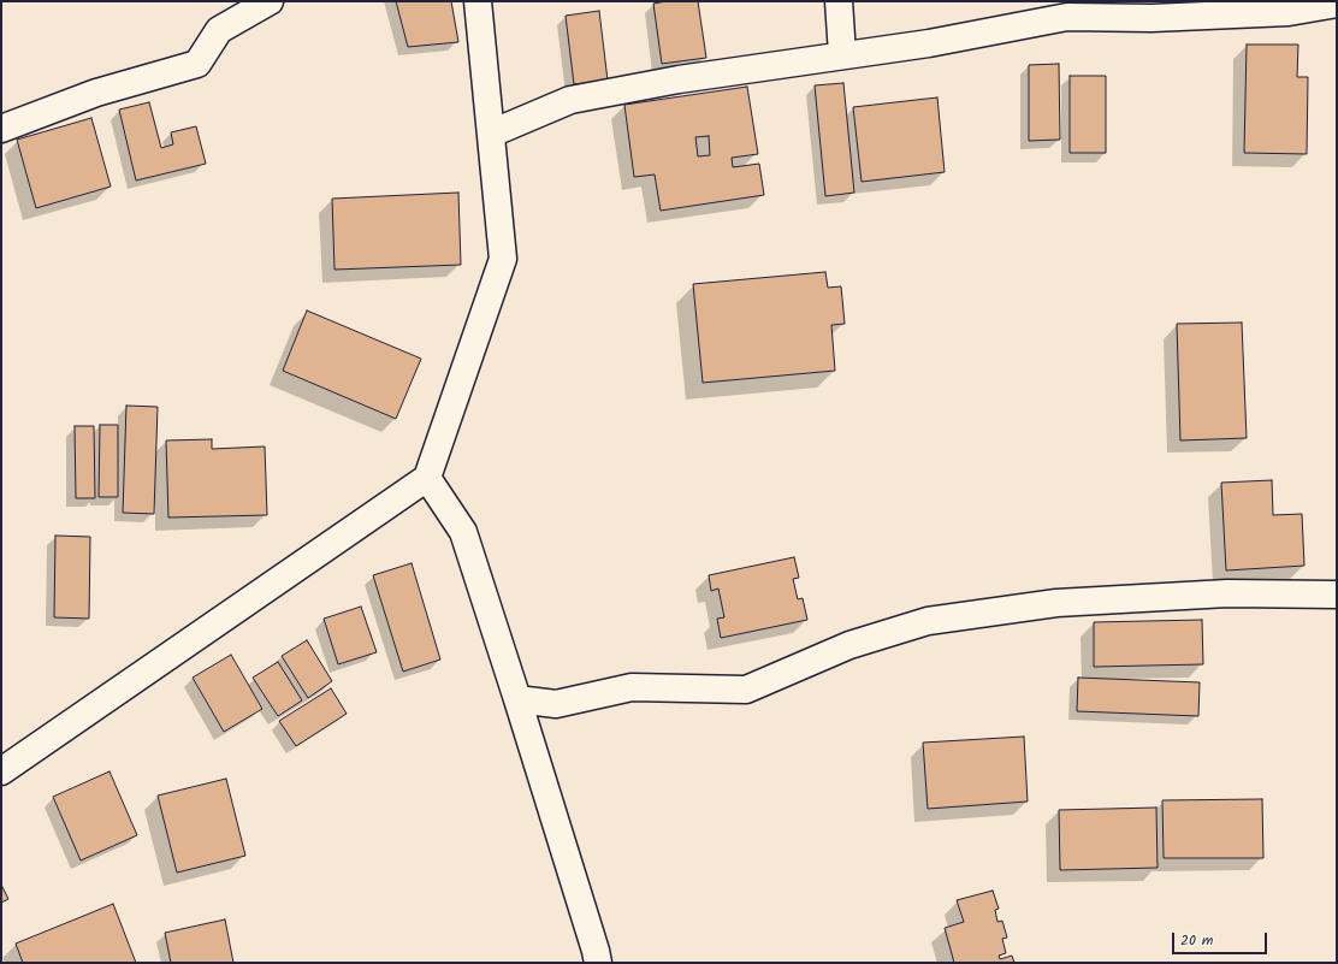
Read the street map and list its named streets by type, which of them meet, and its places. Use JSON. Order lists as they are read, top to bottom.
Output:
{
  "scale_bar": "20 m"
}
